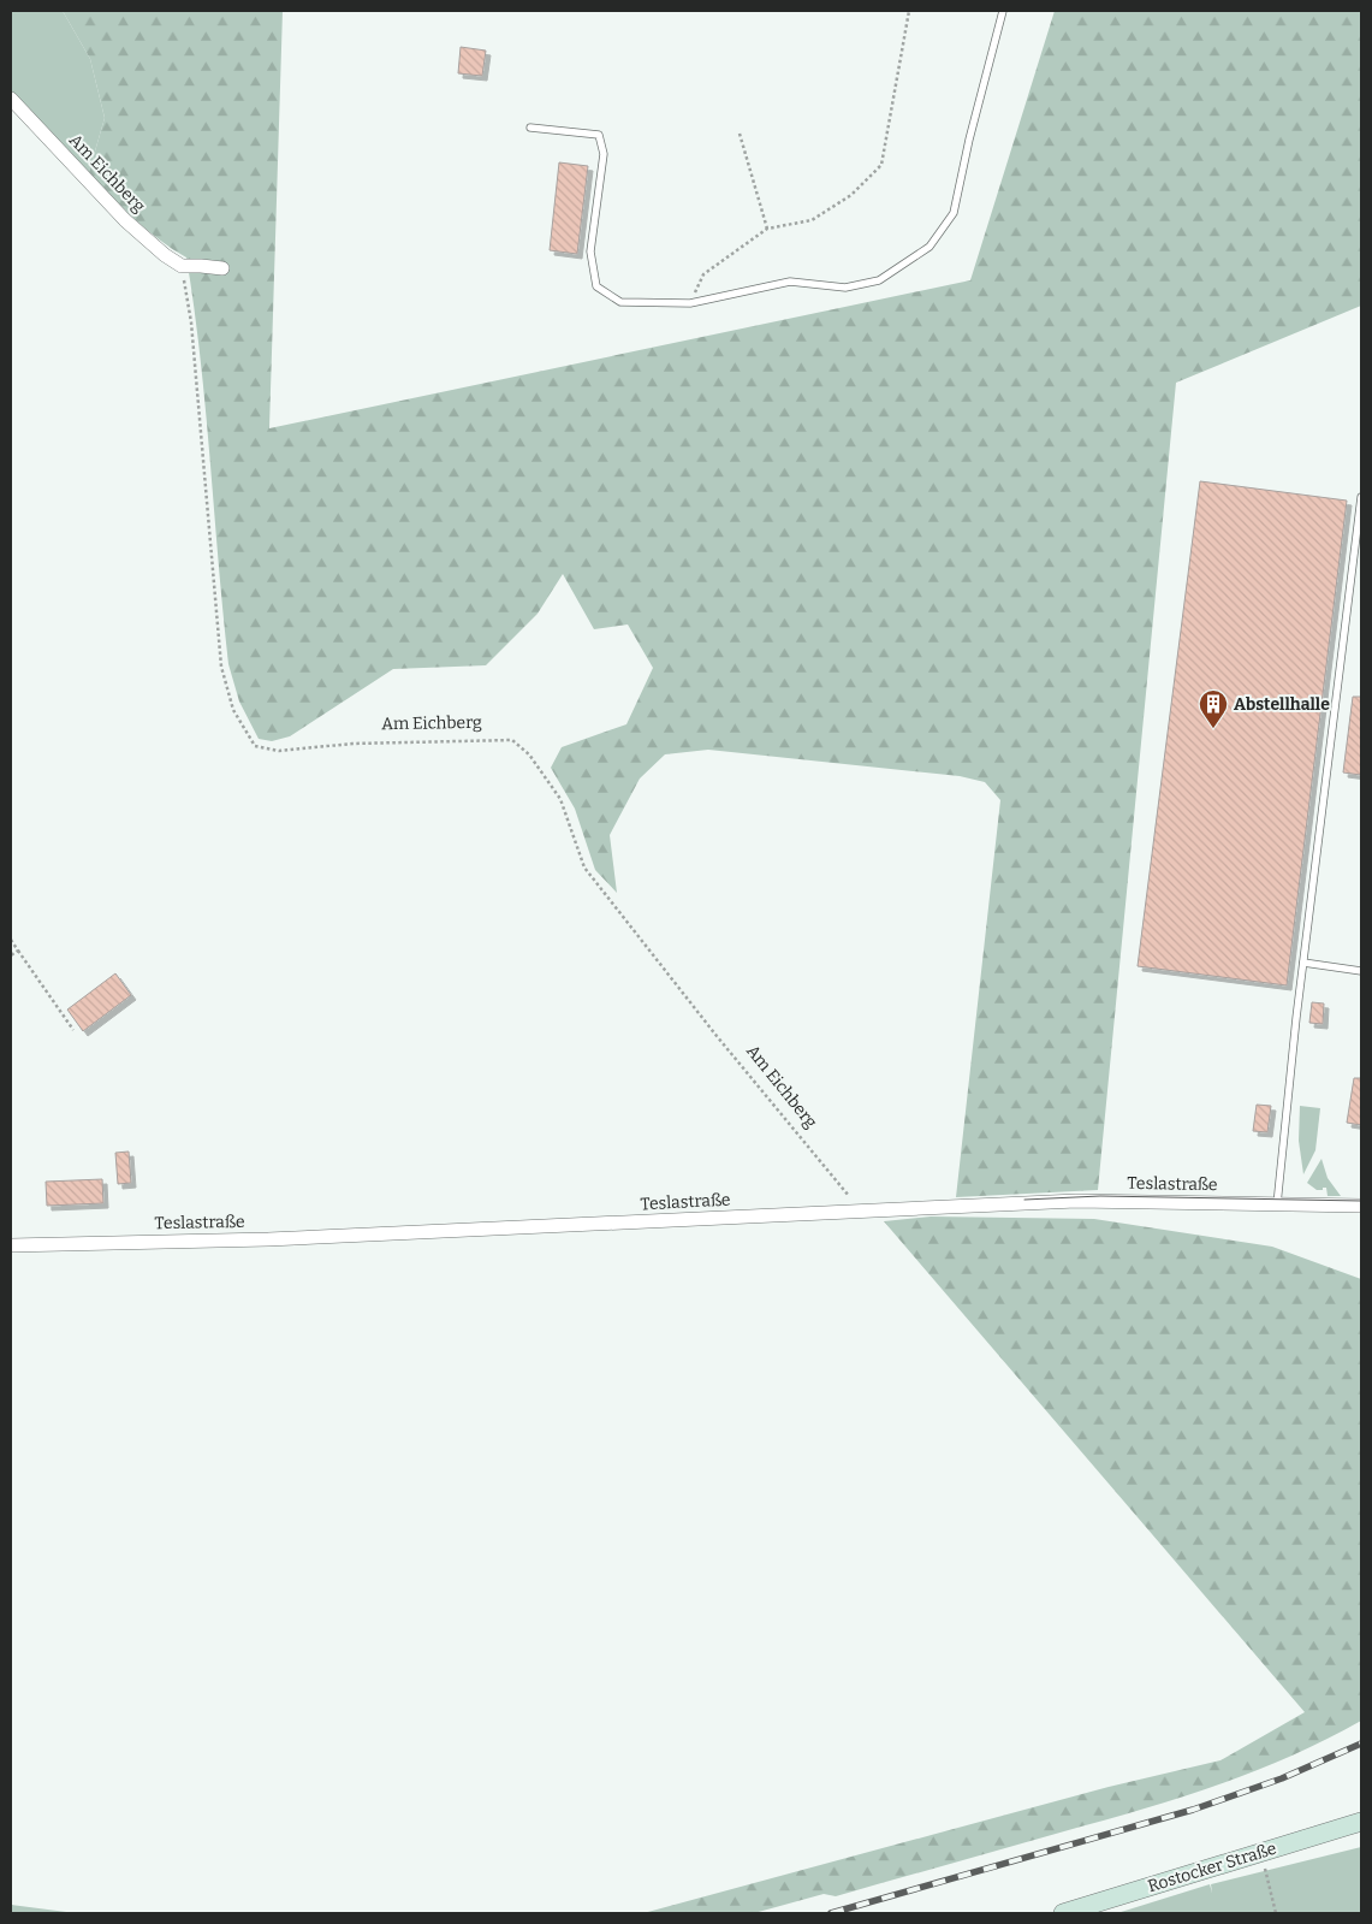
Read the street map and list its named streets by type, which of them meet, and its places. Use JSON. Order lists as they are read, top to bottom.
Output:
{
  "streets": {
    "main road": ["Rostocker Straße"],
    "street": ["Am Eichberg", "Teslastraße"]
  },
  "crossings": [
    ["Am Eichberg", "Teslastraße"]
  ],
  "places": {
    "building": ["Abstellhalle"]
  }
}
